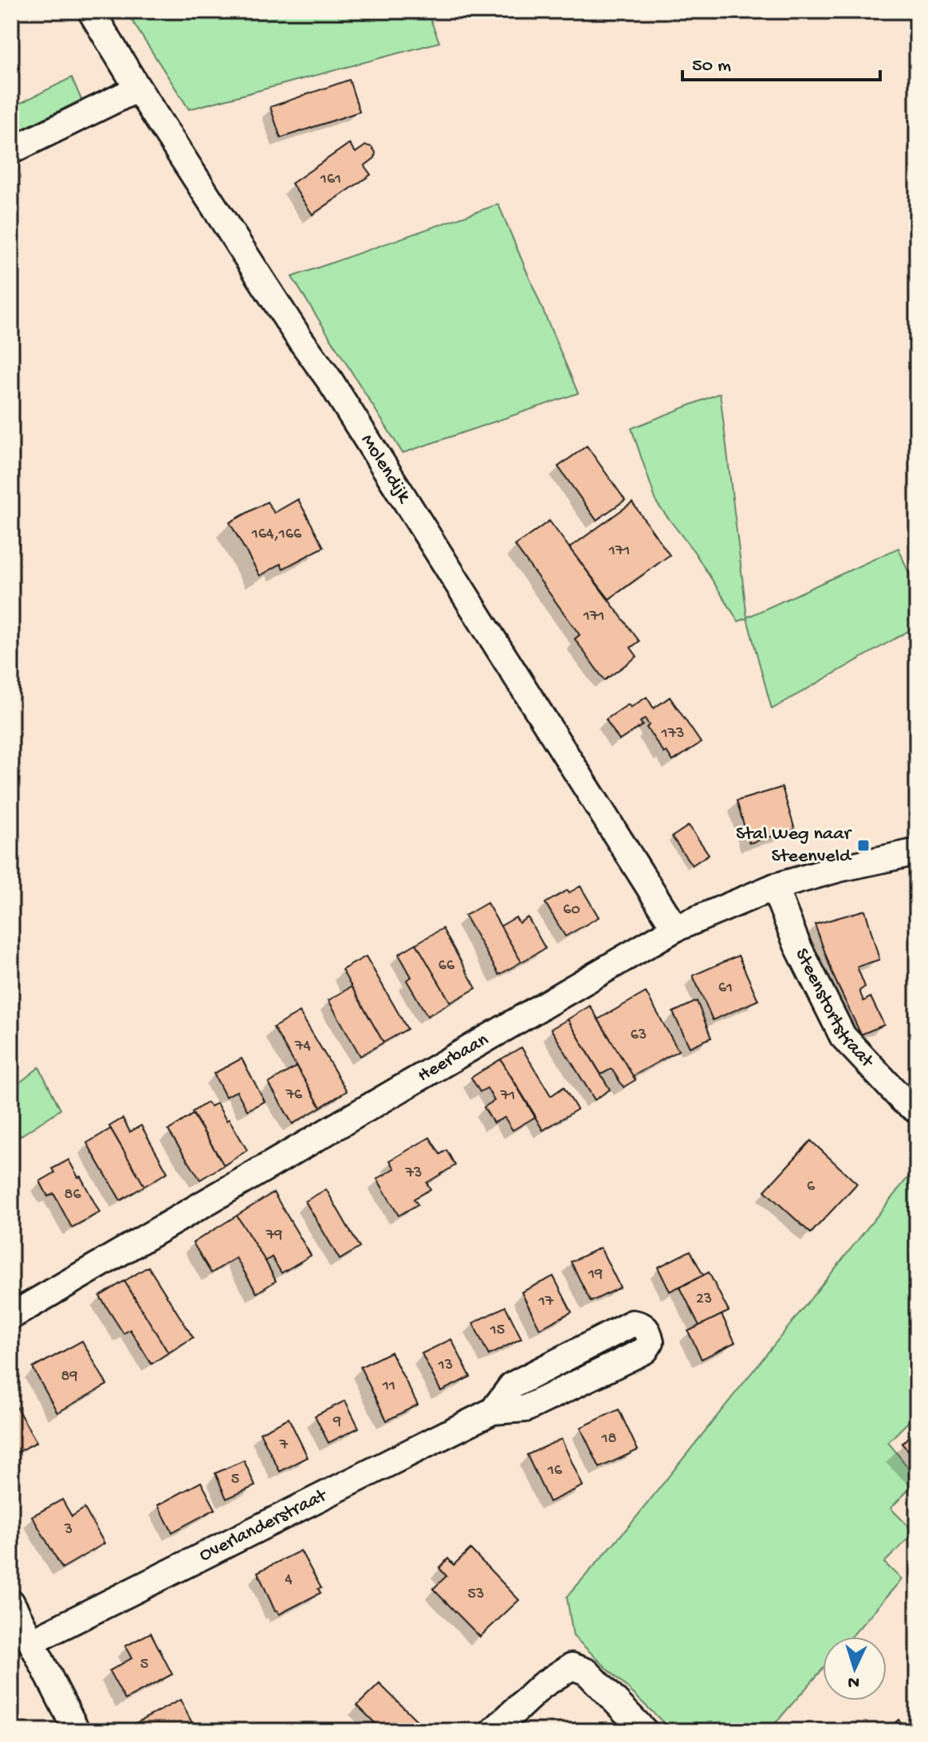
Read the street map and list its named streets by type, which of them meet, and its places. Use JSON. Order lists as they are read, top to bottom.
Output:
{
  "streets": {
    "street": [
      "Molendijk",
      "Steenstortstraat",
      "Heerbaan",
      "Overlanderstraat"
    ]
  },
  "crossings": [
    ["Molendijk", "Heerbaan"],
    ["Steenstortstraat", "Heerbaan"]
  ],
  "places": {
    "transit": ["Stal Weg naar Steenveld"]
  },
  "house_numbers": [
    "161",
    "164,166",
    "171",
    "171",
    "173",
    "60",
    "66",
    "61",
    "63",
    "74",
    "76",
    "71",
    "73",
    "6",
    "86",
    "79",
    "19",
    "23",
    "17",
    "15",
    "13",
    "89",
    "11",
    "9",
    "18",
    "7",
    "16",
    "5",
    "3",
    "4",
    "53",
    "5"
  ],
  "scale_bar": "50 m",
  "north": "bottom"
}
